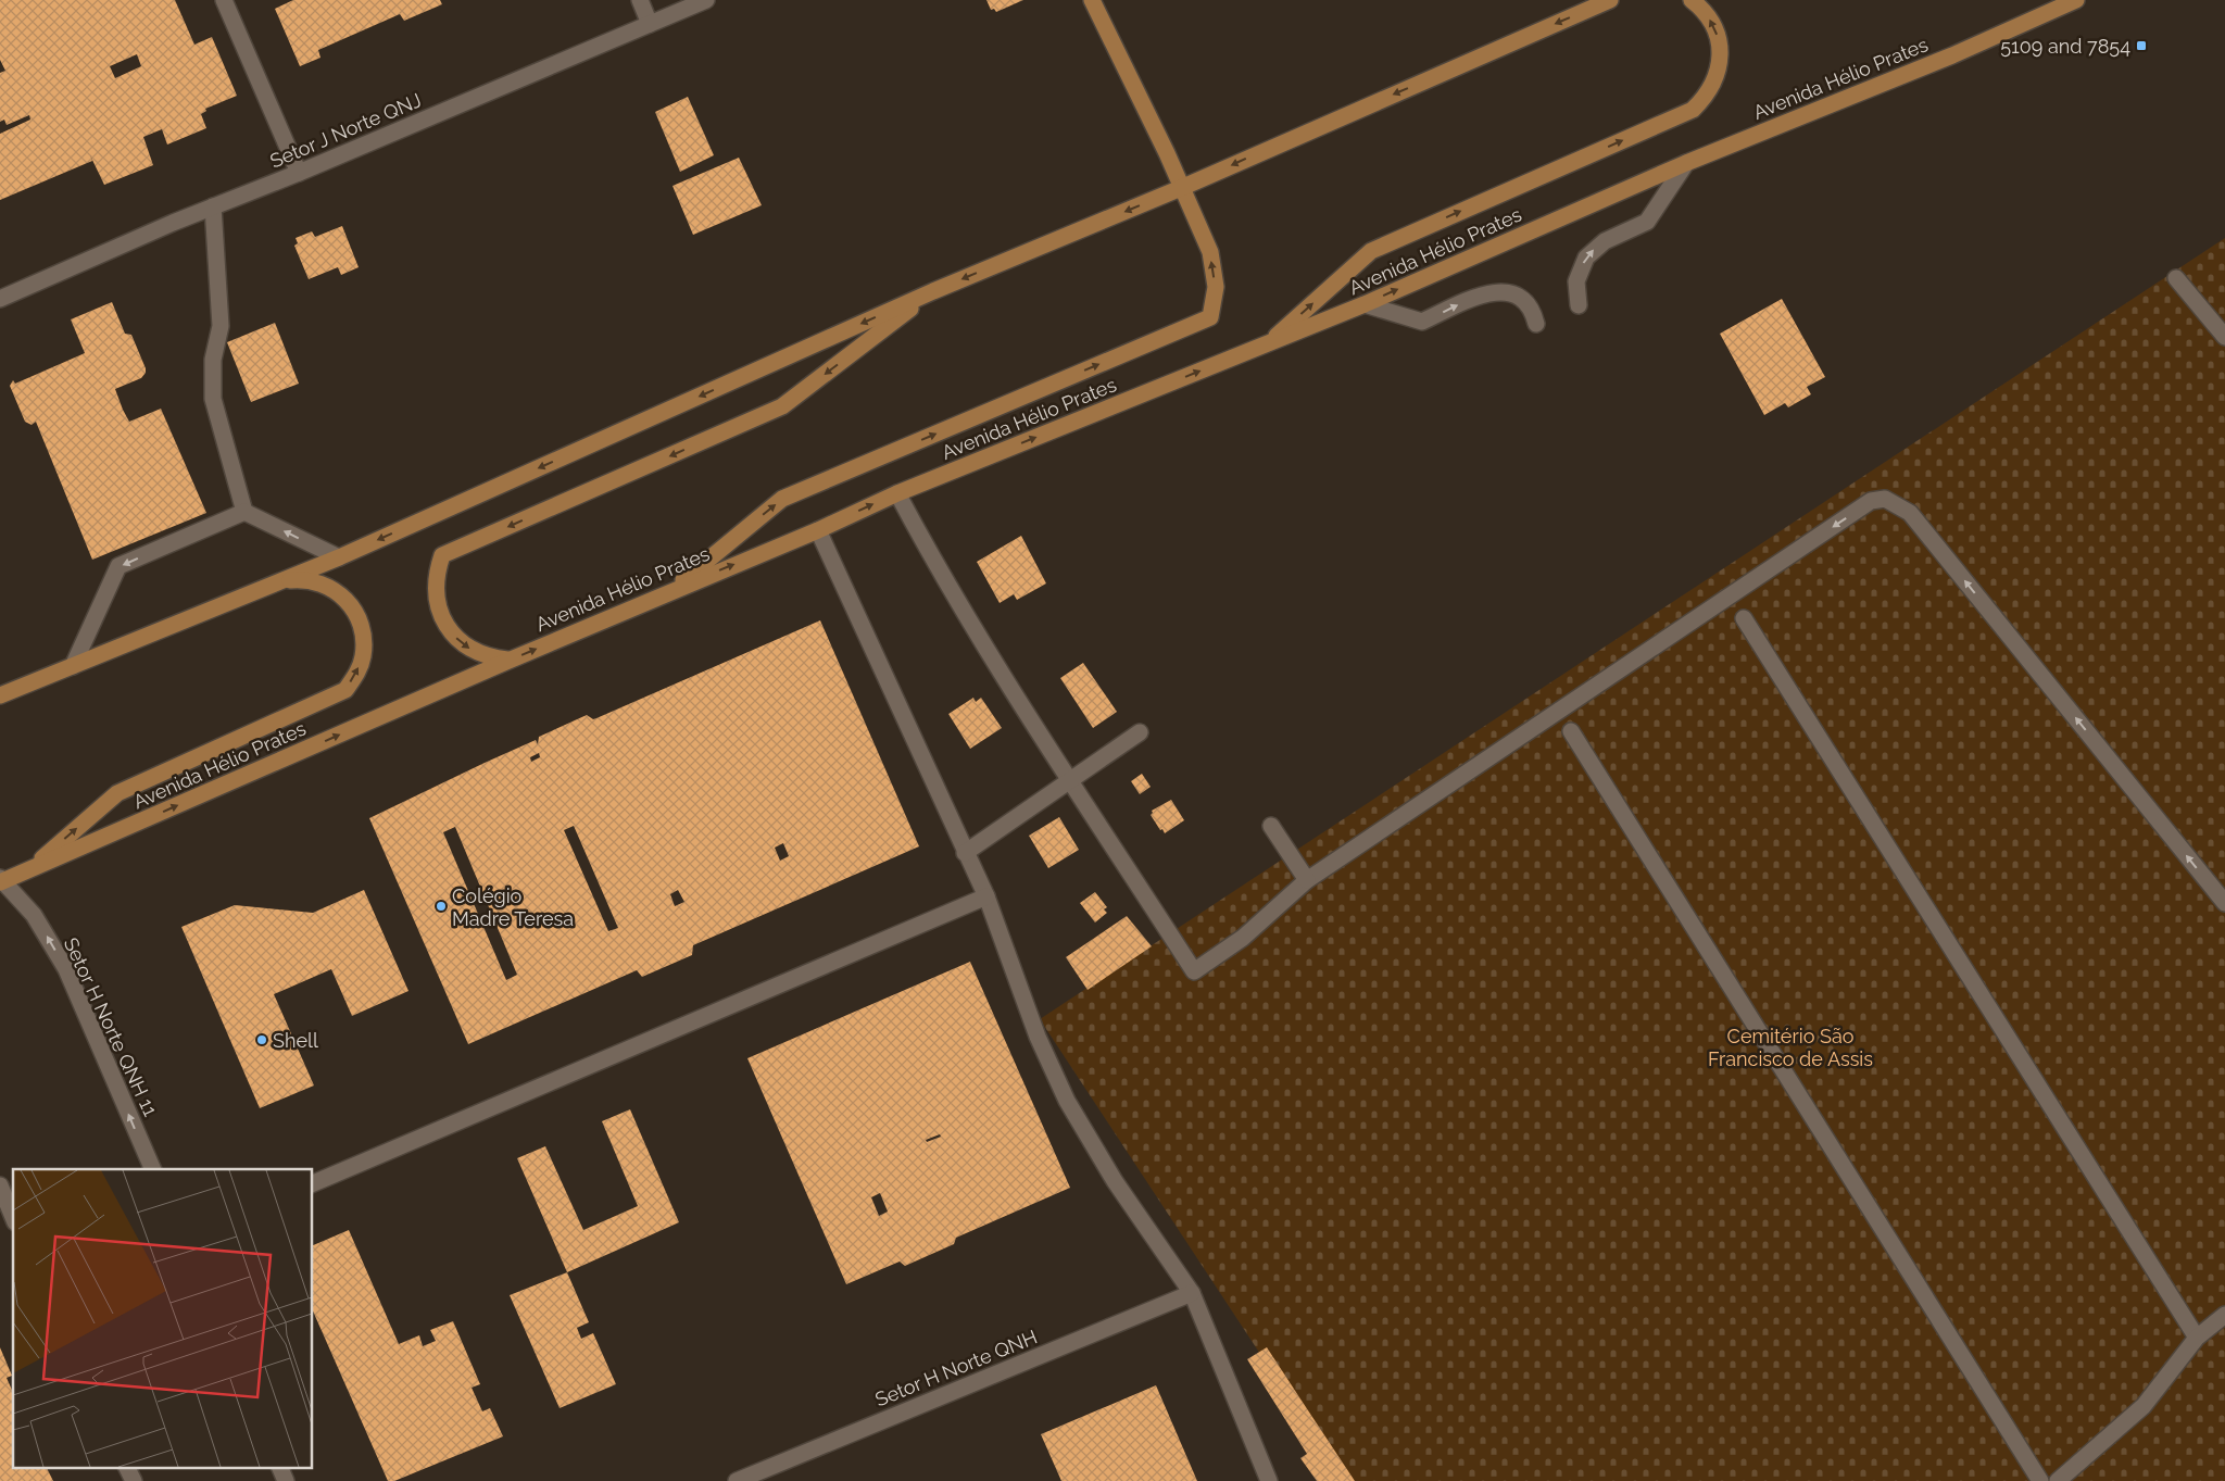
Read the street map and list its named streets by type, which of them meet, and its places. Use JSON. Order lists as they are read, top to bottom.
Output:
{
  "streets": {
    "main road": ["Avenida Hélio Prates"],
    "street": ["Setor J Norte QNJ", "Setor H Norte QNH 11", "Setor H Norte QNH"]
  },
  "crossings": [
    ["Avenida Hélio Prates", "Setor H Norte QNH 11"]
  ],
  "one_way": ["Avenida Hélio Prates", "Setor H Norte QNH 11"],
  "parks": ["Cemitério São Francisco de Assis"],
  "places": {
    "transit": ["5109 and 7854"],
    "other": ["Colégio Madre Teresa", "Shell"]
  }
}
